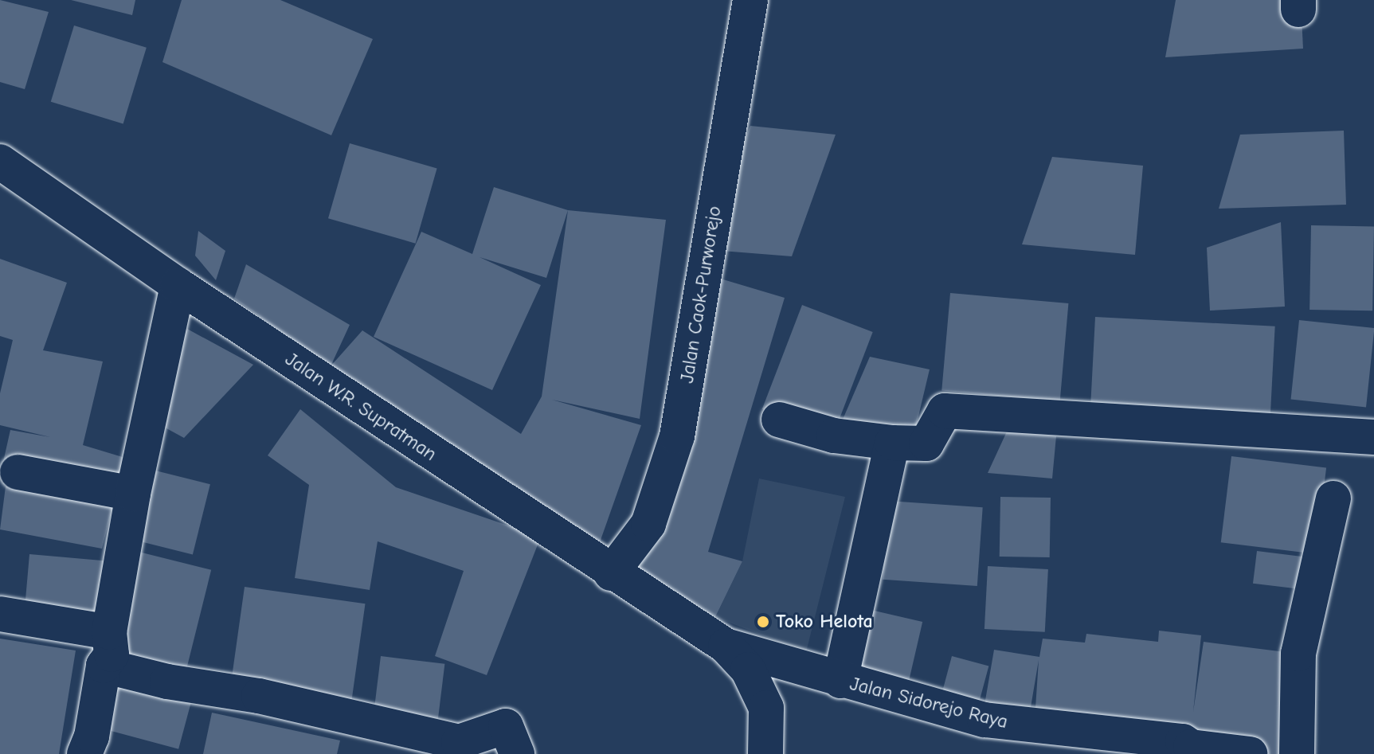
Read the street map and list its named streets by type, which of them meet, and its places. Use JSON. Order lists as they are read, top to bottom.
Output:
{
  "streets": {
    "street": ["Jalan Caok-Purworejo", "Jalan W.R. Supratman", "Jalan Sidorejo Raya"]
  },
  "crossings": [
    ["Jalan Caok-Purworejo", "Jalan W.R. Supratman"],
    ["Jalan W.R. Supratman", "Jalan Sidorejo Raya"]
  ],
  "places": ["Toko Helota"]
}
